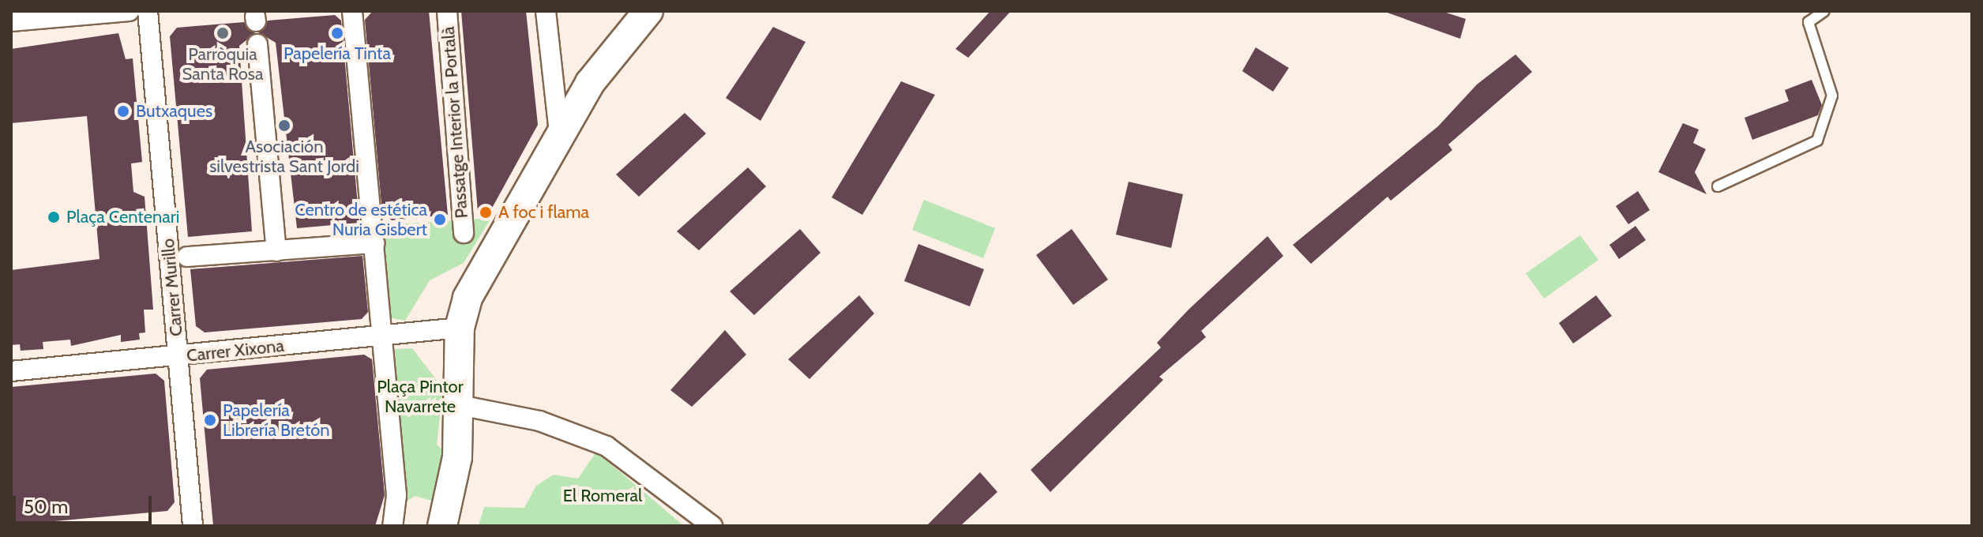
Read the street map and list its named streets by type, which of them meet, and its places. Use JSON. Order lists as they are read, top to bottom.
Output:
{
  "streets": {
    "street": ["Passatge Interior la Portalà", "Carrer Murillo", "Carrer Xixona"]
  },
  "crossings": [
    ["Carrer Murillo", "Carrer Xixona"]
  ],
  "parks": ["Plaça Pintor Navarrete", "El Romeral"],
  "places": [
    "Parròquia Santa Rosa",
    "Papelería Tinta",
    "Butxaques",
    "Asociación silvestrista Sant Jordi",
    "A foc i flama",
    "Plaça Centenari",
    "Centro de estética Nuria Gisbert",
    "Papelería Librería Bretón"
  ],
  "scale_bar": "50 m"
}
